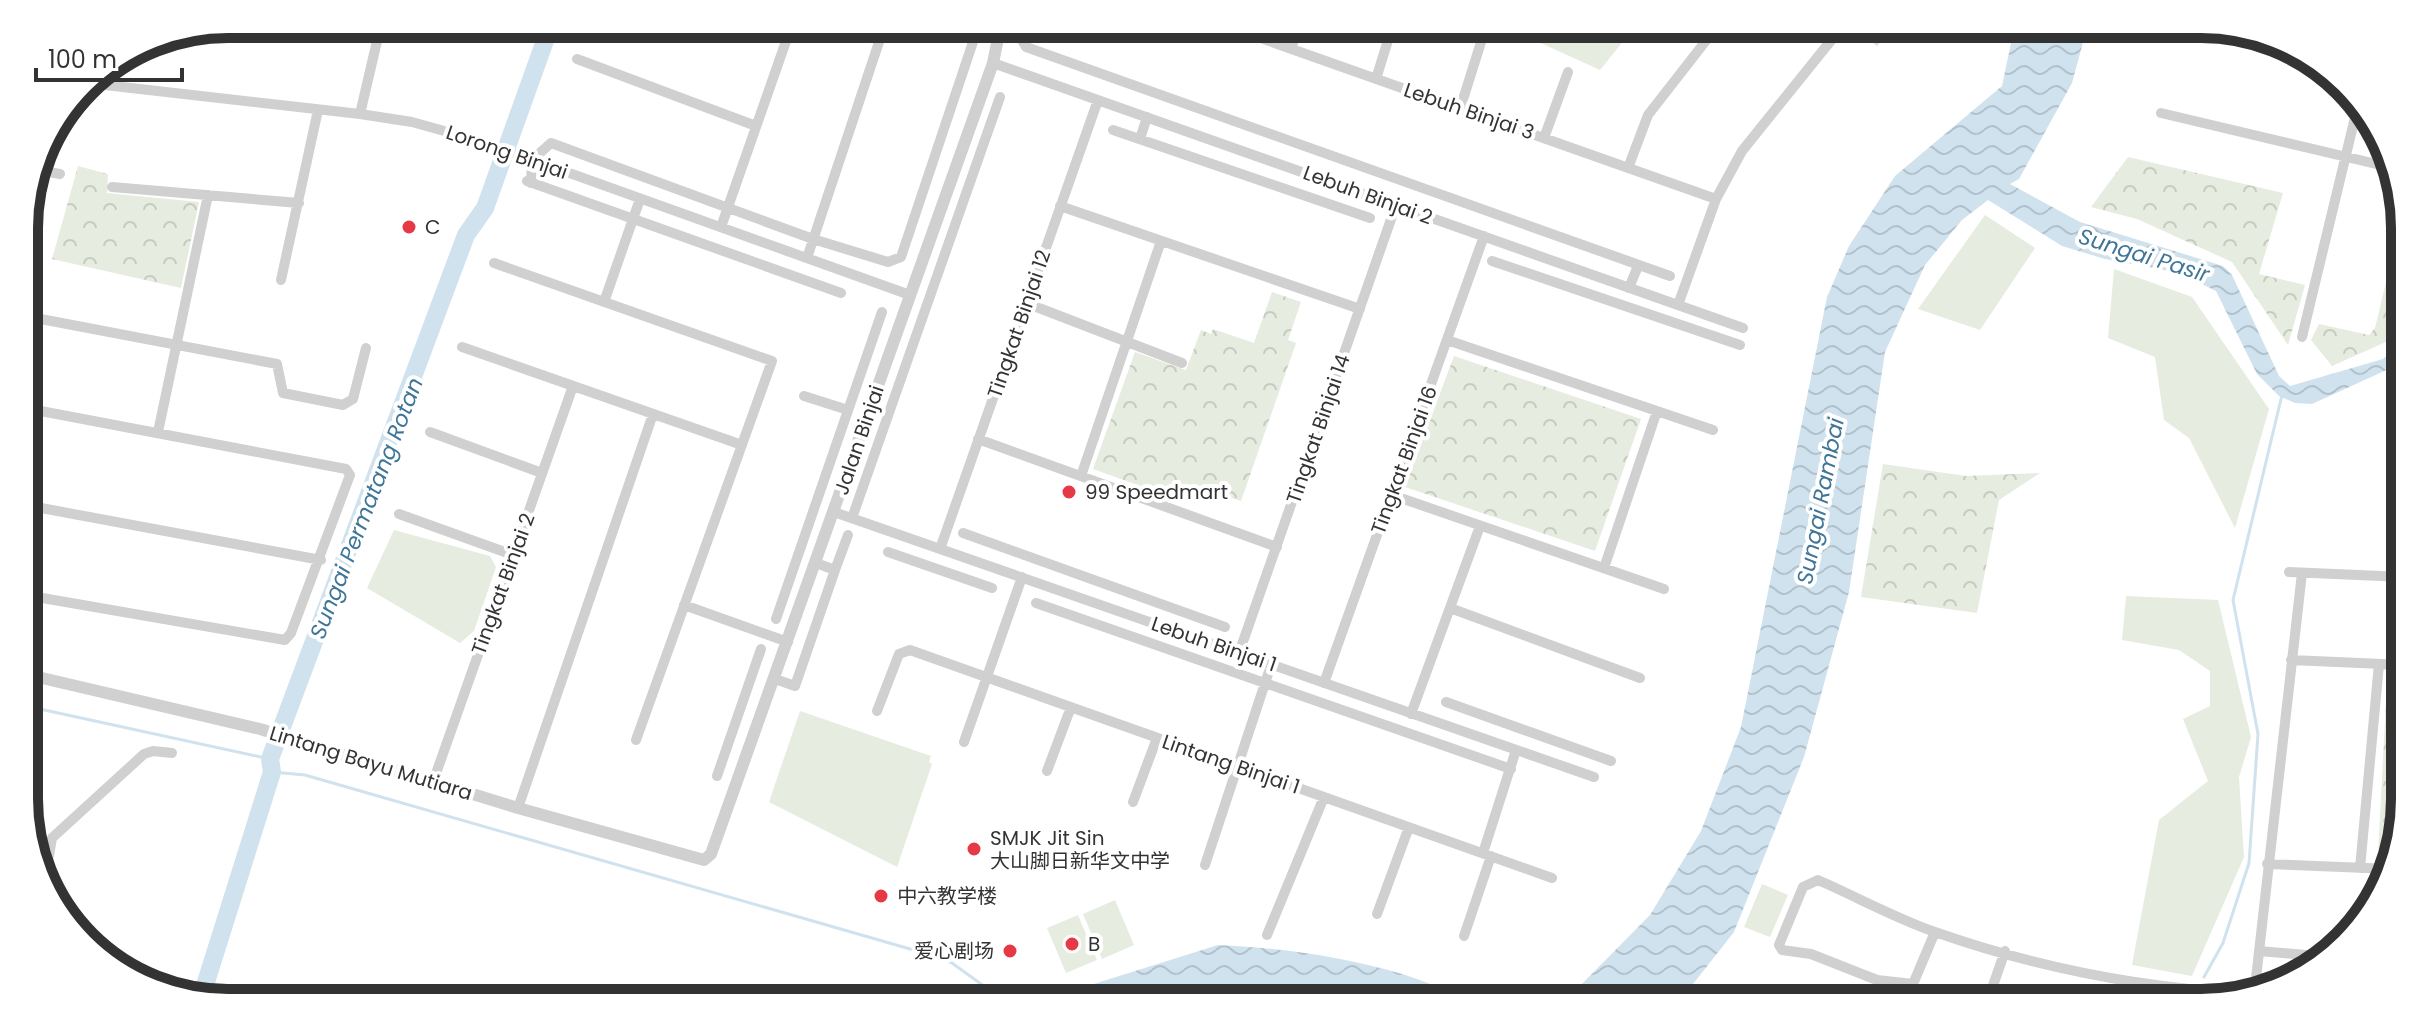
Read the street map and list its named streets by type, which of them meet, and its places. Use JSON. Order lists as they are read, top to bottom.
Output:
{
  "streets": {
    "street": [
      "Lebuh Binjai 3",
      "Lorong Binjai",
      "Lebuh Binjai 2",
      "Tingkat Binjai 12",
      "Tingkat Binjai 14",
      "Jalan Binjai",
      "Tingkat Binjai 16",
      "Tingkat Binjai 2",
      "Lebuh Binjai 1",
      "Lintang Bayu Mutiara",
      "Lintang Binjai 1"
    ]
  },
  "crossings": [
    ["Lorong Binjai", "Jalan Binjai"],
    ["Lebuh Binjai 2", "Tingkat Binjai 12"],
    ["Lebuh Binjai 2", "Tingkat Binjai 14"],
    ["Lebuh Binjai 2", "Jalan Binjai"],
    ["Lebuh Binjai 2", "Tingkat Binjai 16"],
    ["Tingkat Binjai 12", "Lebuh Binjai 1"],
    ["Tingkat Binjai 14", "Lebuh Binjai 1"],
    ["Jalan Binjai", "Lebuh Binjai 1"],
    ["Jalan Binjai", "Lintang Bayu Mutiara"],
    ["Tingkat Binjai 16", "Lebuh Binjai 1"],
    ["Tingkat Binjai 2", "Lintang Bayu Mutiara"]
  ],
  "water": ["Sungai Pasir", "Sungai Rambai", "Sungai Permatang Rotan"],
  "places": [
    "C",
    "99 Speedmart",
    "SMJK Jit Sin 大山脚日新华文中学",
    "中六教学楼",
    "B",
    "爱心剧场"
  ],
  "scale_bar": "100 m"
}
